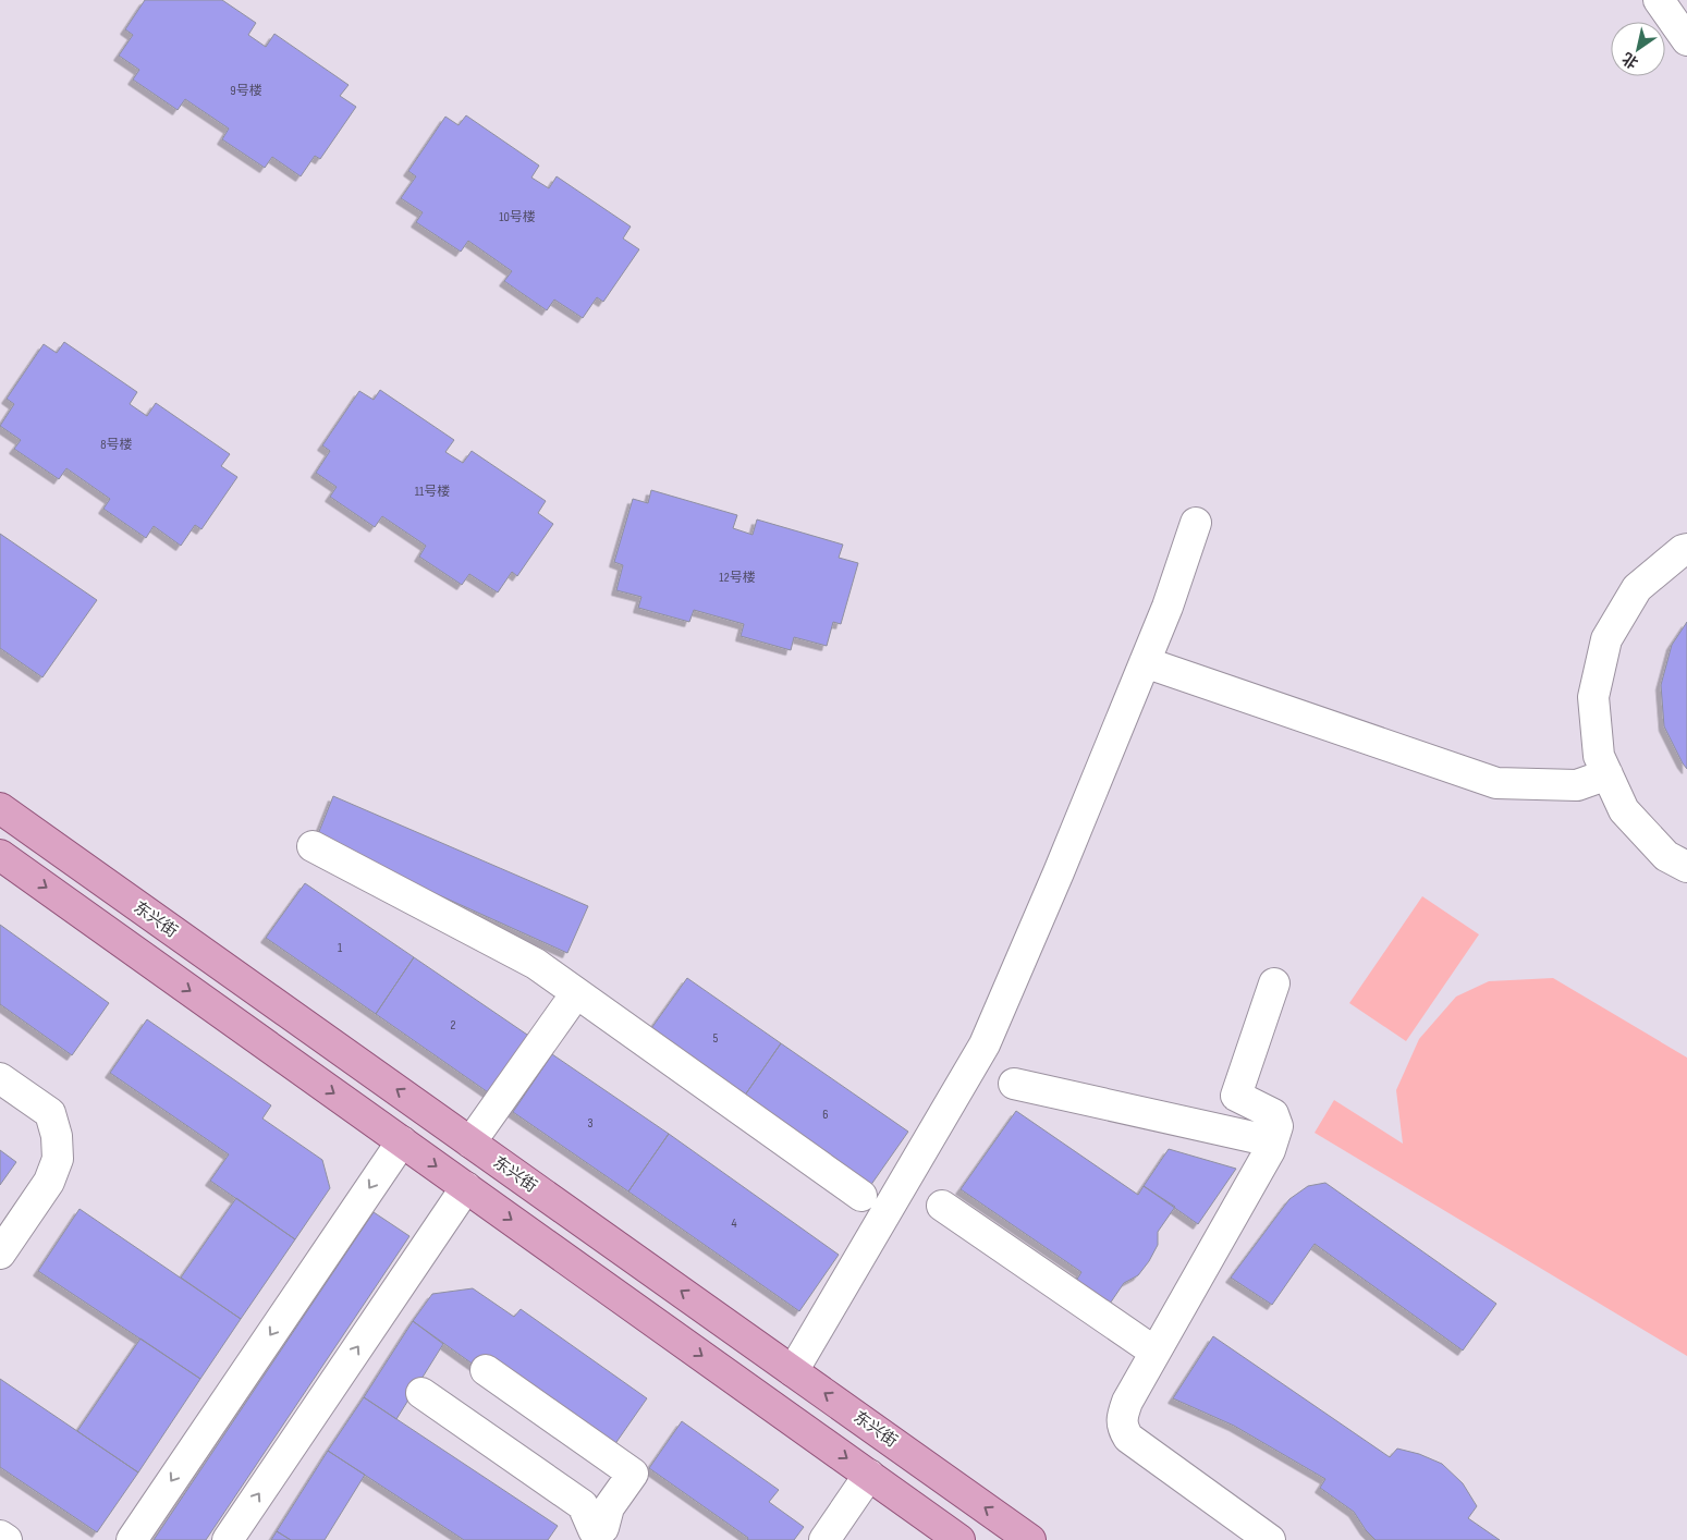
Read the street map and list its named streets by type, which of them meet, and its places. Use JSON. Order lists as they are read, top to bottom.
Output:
{
  "streets": {
    "main road": ["东兴街"]
  },
  "house_numbers": [
    "9号楼",
    "10号楼",
    "8号楼",
    "11号楼",
    "12号楼",
    "1",
    "2",
    "5",
    "6",
    "3",
    "4"
  ],
  "north": "bottom left"
}
